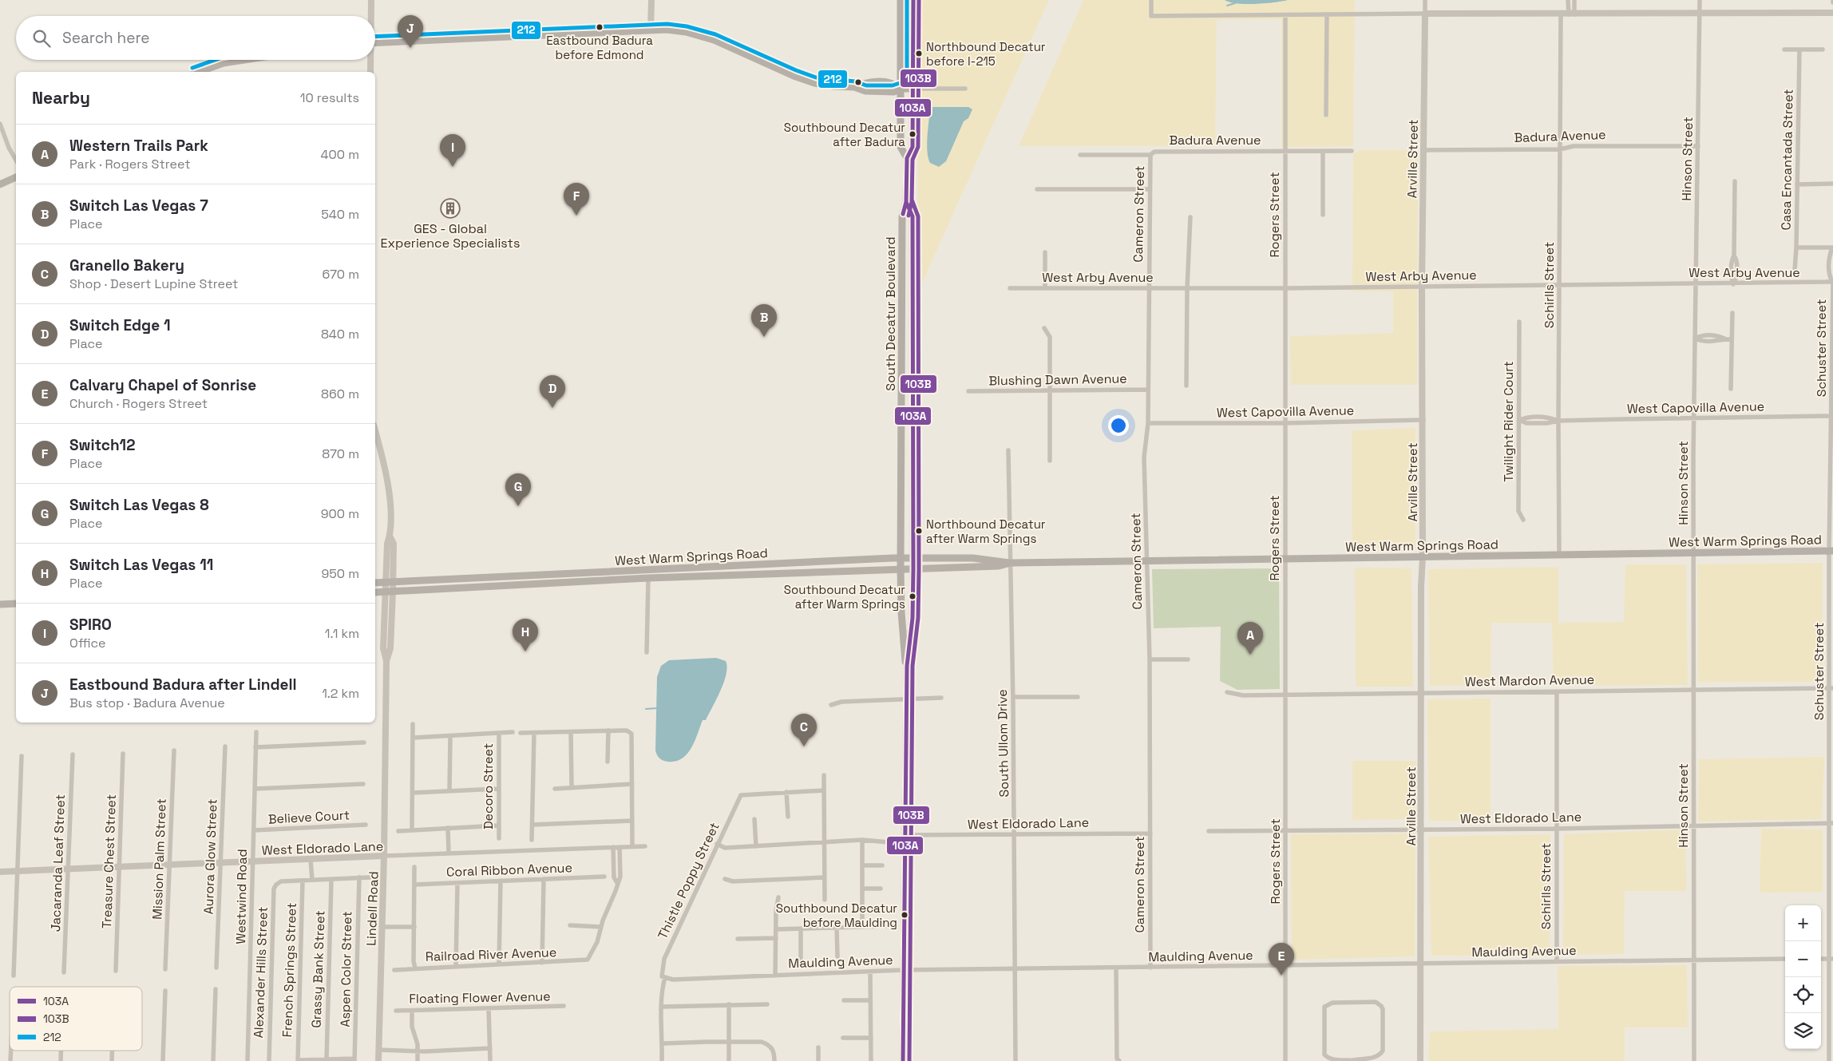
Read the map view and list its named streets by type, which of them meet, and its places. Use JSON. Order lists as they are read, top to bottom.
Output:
{
  "streets": {
    "main road": ["South Decatur Boulevard", "West Warm Springs Road"],
    "street": [
      "Badura Avenue",
      "Arville Street",
      "Hinson Street",
      "Casa Encantada Street",
      "Cameron Street",
      "Rogers Street",
      "West Arby Avenue",
      "Schirlls Street",
      "Schuster Street",
      "Blushing Dawn Avenue",
      "West Capovilla Avenue",
      "Twilight Rider Court",
      "West Mardon Avenue",
      "South Ullom Drive",
      "Decoro Street",
      "Believe Court",
      "West Eldorado Lane",
      "Aurora Glow Street",
      "Mission Palm Street",
      "Treasure Chest Street",
      "Jacaranda Leaf Street",
      "Coral Ribbon Avenue",
      "Thistle Poppy Street",
      "Westwind Road",
      "Lindell Road",
      "Maulding Avenue",
      "Railroad River Avenue",
      "Grassy Bank Street",
      "Aspen Color Street",
      "French Springs Street",
      "Alexander Hills Street",
      "Floating Flower Avenue"
    ]
  },
  "crossings": [
    ["Badura Avenue", "Arville Street"],
    ["Badura Avenue", "Hinson Street"],
    ["Badura Avenue", "Cameron Street"],
    ["Badura Avenue", "Rogers Street"],
    ["Badura Avenue", "Schirlls Street"],
    ["Arville Street", "West Arby Avenue"],
    ["Arville Street", "West Capovilla Avenue"],
    ["Arville Street", "West Warm Springs Road"],
    ["Arville Street", "West Mardon Avenue"],
    ["Arville Street", "West Eldorado Lane"],
    ["Arville Street", "Maulding Avenue"],
    ["Hinson Street", "West Arby Avenue"],
    ["Hinson Street", "West Capovilla Avenue"],
    ["Hinson Street", "West Warm Springs Road"],
    ["Hinson Street", "West Mardon Avenue"],
    ["Hinson Street", "West Eldorado Lane"],
    ["Hinson Street", "Maulding Avenue"],
    ["Cameron Street", "West Arby Avenue"],
    ["Cameron Street", "Blushing Dawn Avenue"],
    ["Cameron Street", "West Capovilla Avenue"],
    ["Cameron Street", "West Warm Springs Road"],
    ["Cameron Street", "West Eldorado Lane"],
    ["Cameron Street", "Maulding Avenue"],
    ["Rogers Street", "West Arby Avenue"],
    ["Rogers Street", "West Capovilla Avenue"],
    ["Rogers Street", "West Warm Springs Road"],
    ["Rogers Street", "West Mardon Avenue"],
    ["Rogers Street", "West Eldorado Lane"],
    ["Rogers Street", "Maulding Avenue"],
    ["West Arby Avenue", "Schirlls Street"],
    ["West Arby Avenue", "Schuster Street"],
    ["Schirlls Street", "West Capovilla Avenue"],
    ["Schirlls Street", "West Warm Springs Road"],
    ["Schirlls Street", "West Mardon Avenue"],
    ["Schirlls Street", "West Eldorado Lane"],
    ["Schirlls Street", "Maulding Avenue"],
    ["South Decatur Boulevard", "West Warm Springs Road"],
    ["South Decatur Boulevard", "West Eldorado Lane"],
    ["South Decatur Boulevard", "Maulding Avenue"],
    ["Schuster Street", "West Capovilla Avenue"],
    ["Schuster Street", "West Warm Springs Road"],
    ["Schuster Street", "West Mardon Avenue"],
    ["Schuster Street", "West Eldorado Lane"],
    ["West Capovilla Avenue", "Twilight Rider Court"],
    ["West Warm Springs Road", "South Ullom Drive"],
    ["West Warm Springs Road", "Lindell Road"],
    ["South Ullom Drive", "West Eldorado Lane"],
    ["South Ullom Drive", "Maulding Avenue"],
    ["Believe Court", "Westwind Road"],
    ["West Eldorado Lane", "Aurora Glow Street"],
    ["West Eldorado Lane", "Mission Palm Street"],
    ["West Eldorado Lane", "Treasure Chest Street"],
    ["West Eldorado Lane", "Jacaranda Leaf Street"],
    ["West Eldorado Lane", "Westwind Road"],
    ["West Eldorado Lane", "Lindell Road"],
    ["Thistle Poppy Street", "Maulding Avenue"],
    ["French Springs Street", "Alexander Hills Street"]
  ],
  "places": {
    "other": [
      "Eastbound Badura before Edmond",
      "Northbound Decatur before I-215",
      "Southbound Decatur after Badura",
      "Northbound Decatur after Warm Springs",
      "Southbound Decatur after Warm Springs",
      "Southbound Decatur before Maulding"
    ],
    "building": ["GES - Global Experience Specialists"]
  },
  "lines": ["transit line 103A", "transit line 103B", "transit line 212"],
  "legend": ["103A", "103B", "212"],
  "page": {
    "pins": [
      "J",
      "I",
      "F",
      "B",
      "D",
      "G",
      "H",
      "A",
      "C",
      "E"
    ],
    "search": "Search here",
    "heading": ["Nearby", "10 results"],
    "list": [
      {
        "mark": "A",
        "name": "Western Trails Park",
        "note": "Park · Rogers Street",
        "value": "400 m"
      },
      {
        "mark": "B",
        "name": "Switch Las Vegas 7",
        "note": "Place",
        "value": "540 m"
      },
      {
        "mark": "C",
        "name": "Granello Bakery",
        "note": "Shop · Desert Lupine Street",
        "value": "670 m"
      },
      {
        "mark": "D",
        "name": "Switch Edge 1",
        "note": "Place",
        "value": "840 m"
      },
      {
        "mark": "E",
        "name": "Calvary Chapel of Sonrise",
        "note": "Church · Rogers Street",
        "value": "860 m"
      },
      {
        "mark": "F",
        "name": "Switch12",
        "note": "Place",
        "value": "870 m"
      },
      {
        "mark": "G",
        "name": "Switch Las Vegas 8",
        "note": "Place",
        "value": "900 m"
      },
      {
        "mark": "H",
        "name": "Switch Las Vegas 11",
        "note": "Place",
        "value": "950 m"
      },
      {
        "mark": "I",
        "name": "SPIRO",
        "note": "Office",
        "value": "1.1 km"
      },
      {
        "mark": "J",
        "name": "Eastbound Badura after Lindell",
        "note": "Bus stop · Badura Avenue",
        "value": "1.2 km"
      }
    ],
    "map_buttons": ["+", "−"]
  }
}
